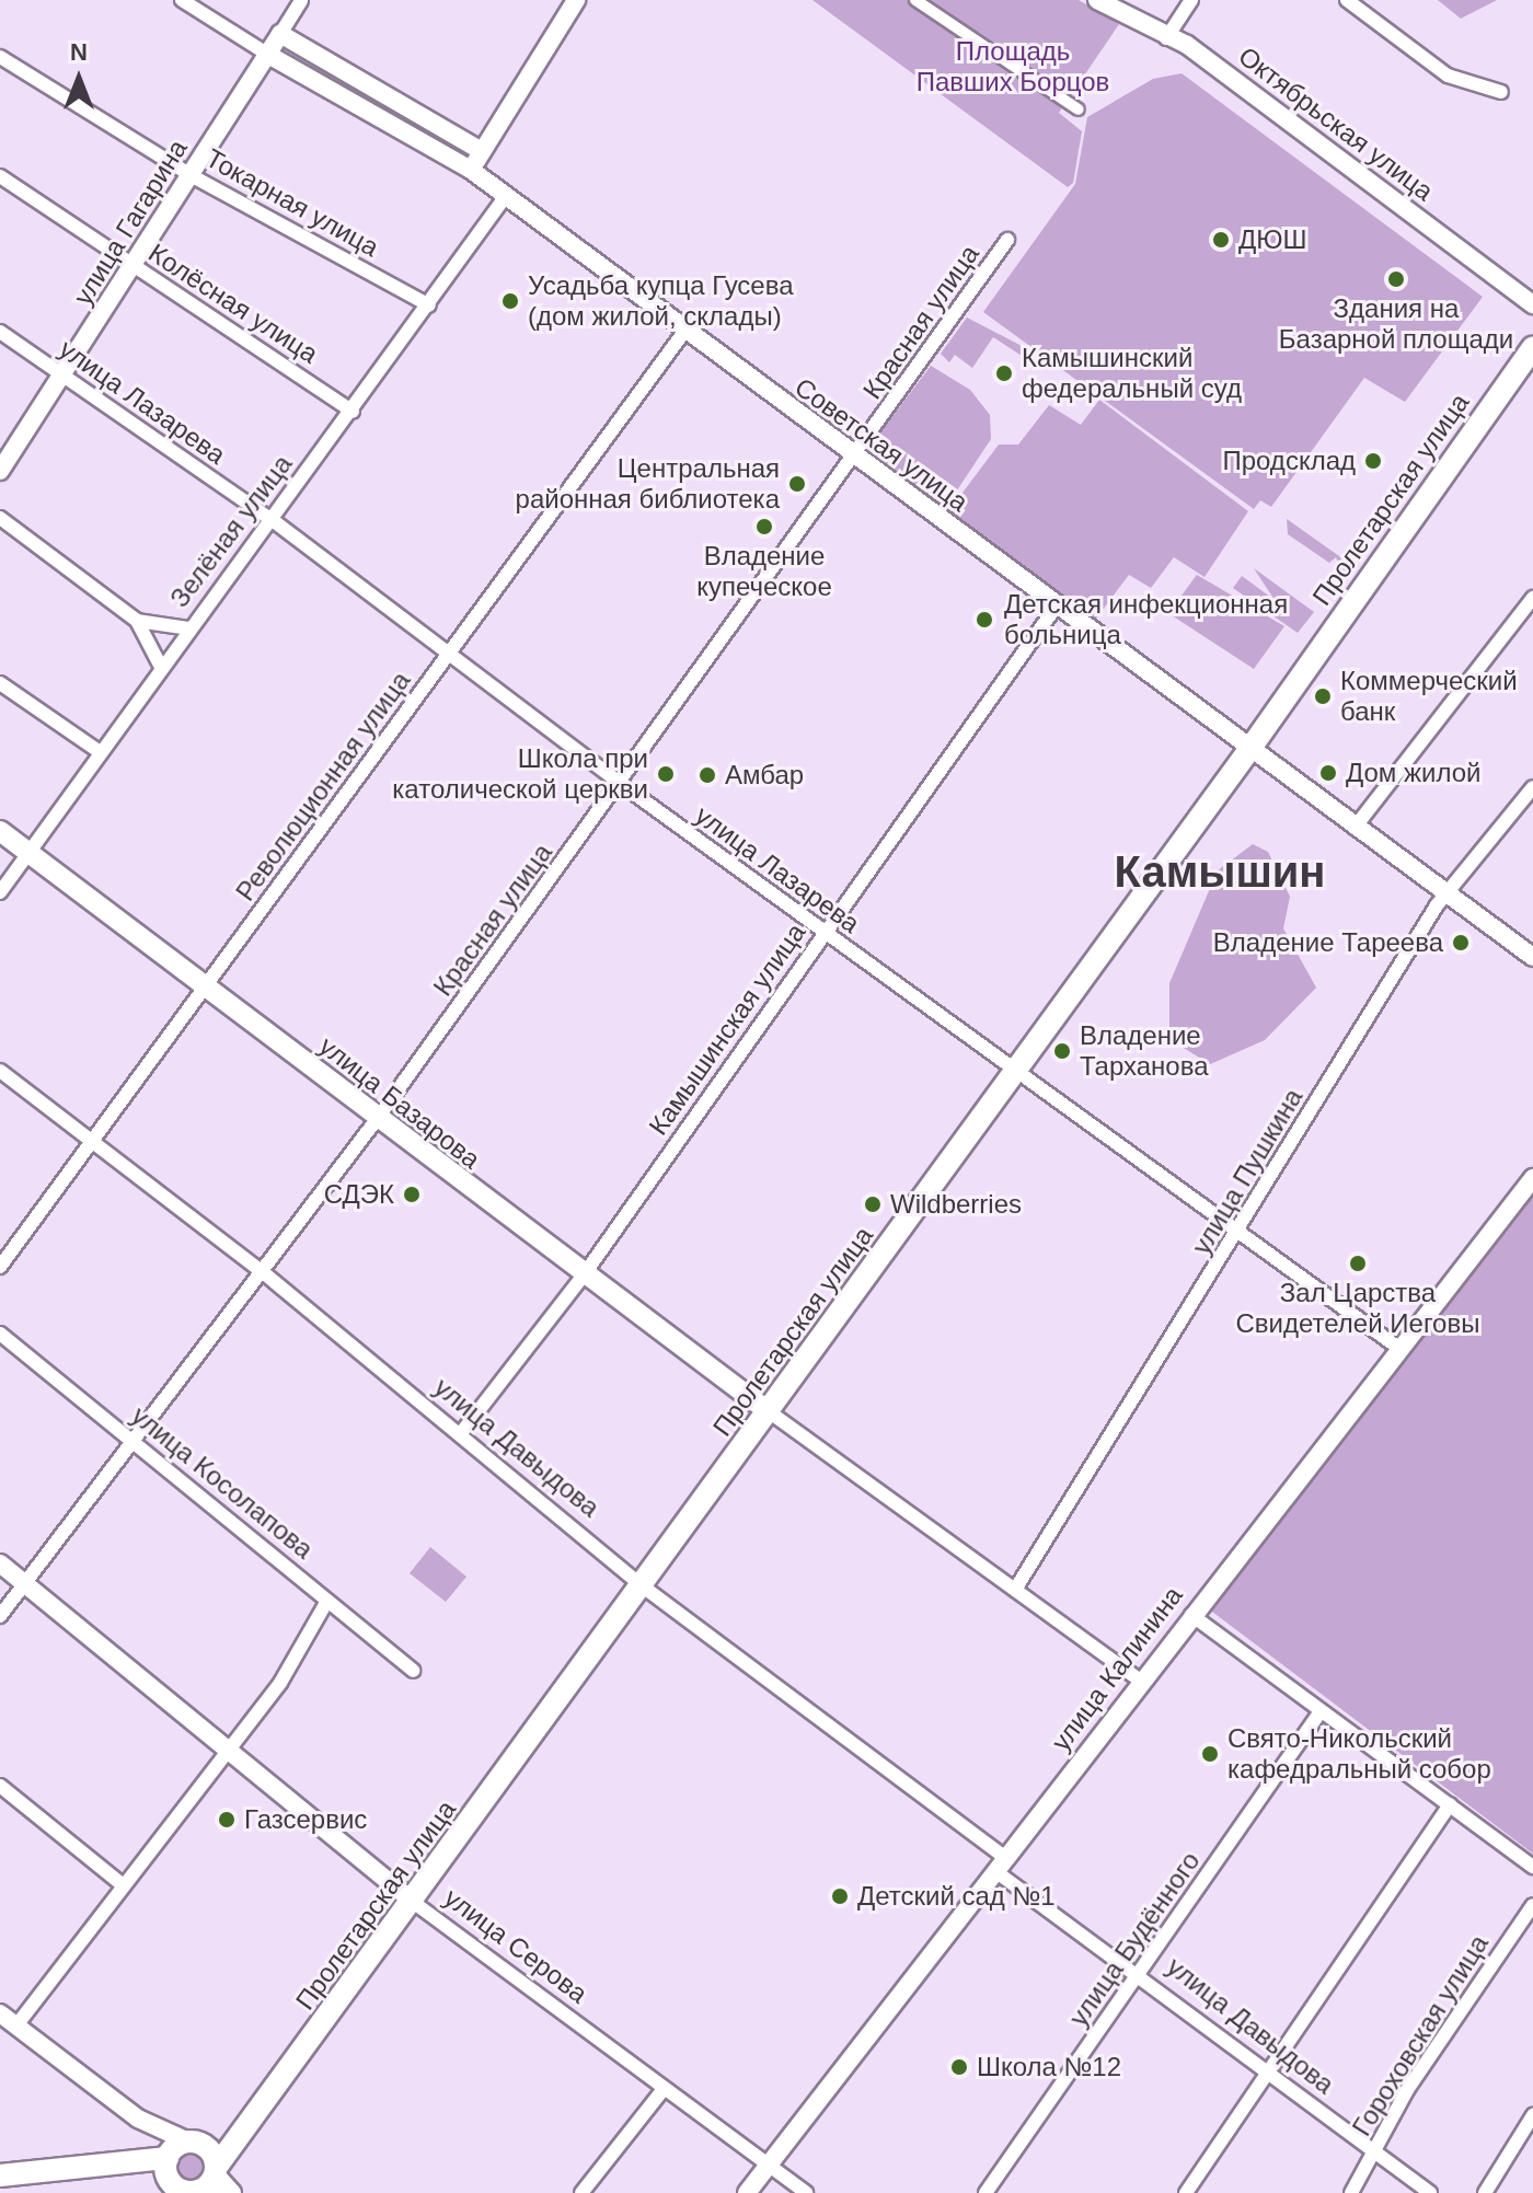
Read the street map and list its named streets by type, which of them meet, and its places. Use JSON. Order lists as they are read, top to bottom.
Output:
{
  "streets": {
    "main road": ["Пролетарская улица", "улица Базарова"],
    "street": [
      "Октябрьская улица",
      "Токарная улица",
      "улица Гагарина",
      "Колёсная улица",
      "Красная улица",
      "улица Лазарева",
      "Советская улица",
      "Зелёная улица",
      "Революционная улица",
      "Камышинская улица",
      "улица Пушкина",
      "улица Давыдова",
      "улица Косолапова",
      "улица Калинина",
      "улица Будённого",
      "улица Серова",
      "Гороховская улица"
    ]
  },
  "crossings": [
    ["Токарная улица", "улица Гагарина"],
    ["Токарная улица", "Зелёная улица"],
    ["улица Гагарина", "Колёсная улица"],
    ["улица Гагарина", "улица Лазарева"],
    ["улица Гагарина", "Советская улица"],
    ["Колёсная улица", "Зелёная улица"],
    ["Красная улица", "улица Лазарева"],
    ["Красная улица", "Советская улица"],
    ["Красная улица", "улица Базарова"],
    ["Красная улица", "улица Давыдова"],
    ["Красная улица", "улица Косолапова"],
    ["Красная улица", "улица Серова"],
    ["улица Лазарева", "Пролетарская улица"],
    ["улица Лазарева", "Зелёная улица"],
    ["улица Лазарева", "Революционная улица"],
    ["улица Лазарева", "Камышинская улица"],
    ["улица Лазарева", "улица Пушкина"],
    ["улица Лазарева", "улица Калинина"],
    ["Советская улица", "Пролетарская улица"],
    ["Советская улица", "Зелёная улица"],
    ["Советская улица", "Революционная улица"],
    ["Советская улица", "Камышинская улица"],
    ["Советская улица", "улица Пушкина"],
    ["Пролетарская улица", "улица Базарова"],
    ["Пролетарская улица", "улица Давыдова"],
    ["Пролетарская улица", "улица Серова"],
    ["Зелёная улица", "улица Базарова"],
    ["Революционная улица", "улица Базарова"],
    ["Революционная улица", "улица Давыдова"],
    ["Камышинская улица", "улица Базарова"],
    ["Камышинская улица", "улица Давыдова"],
    ["улица Давыдова", "улица Калинина"],
    ["улица Давыдова", "улица Будённого"],
    ["улица Давыдова", "Гороховская улица"],
    ["улица Калинина", "улица Серова"]
  ],
  "districts": ["Камышин"],
  "parks": ["Площадь Павших Борцов"],
  "places": [
    "ДЮШ",
    "Здания на Базарной площади",
    "Усадьба купца Гусева (дом жилой, склады)",
    "Камышинский федеральный суд",
    "Продсклад",
    "Центральная районная библиотека",
    "Владение купеческое",
    "Детская инфекционная больница",
    "Коммерческий банк",
    "Дом жилой",
    "Школа при католической церкви",
    "Амбар",
    "Владение Тареева",
    "Владение Тарханова",
    "СДЭК",
    "Wildberries",
    "Зал Царства Свидетелей Иеговы",
    "Свято-Никольский кафедральный собор",
    "Газсервис",
    "Детский сад №1",
    "Школа №12"
  ],
  "north": "top"
}
